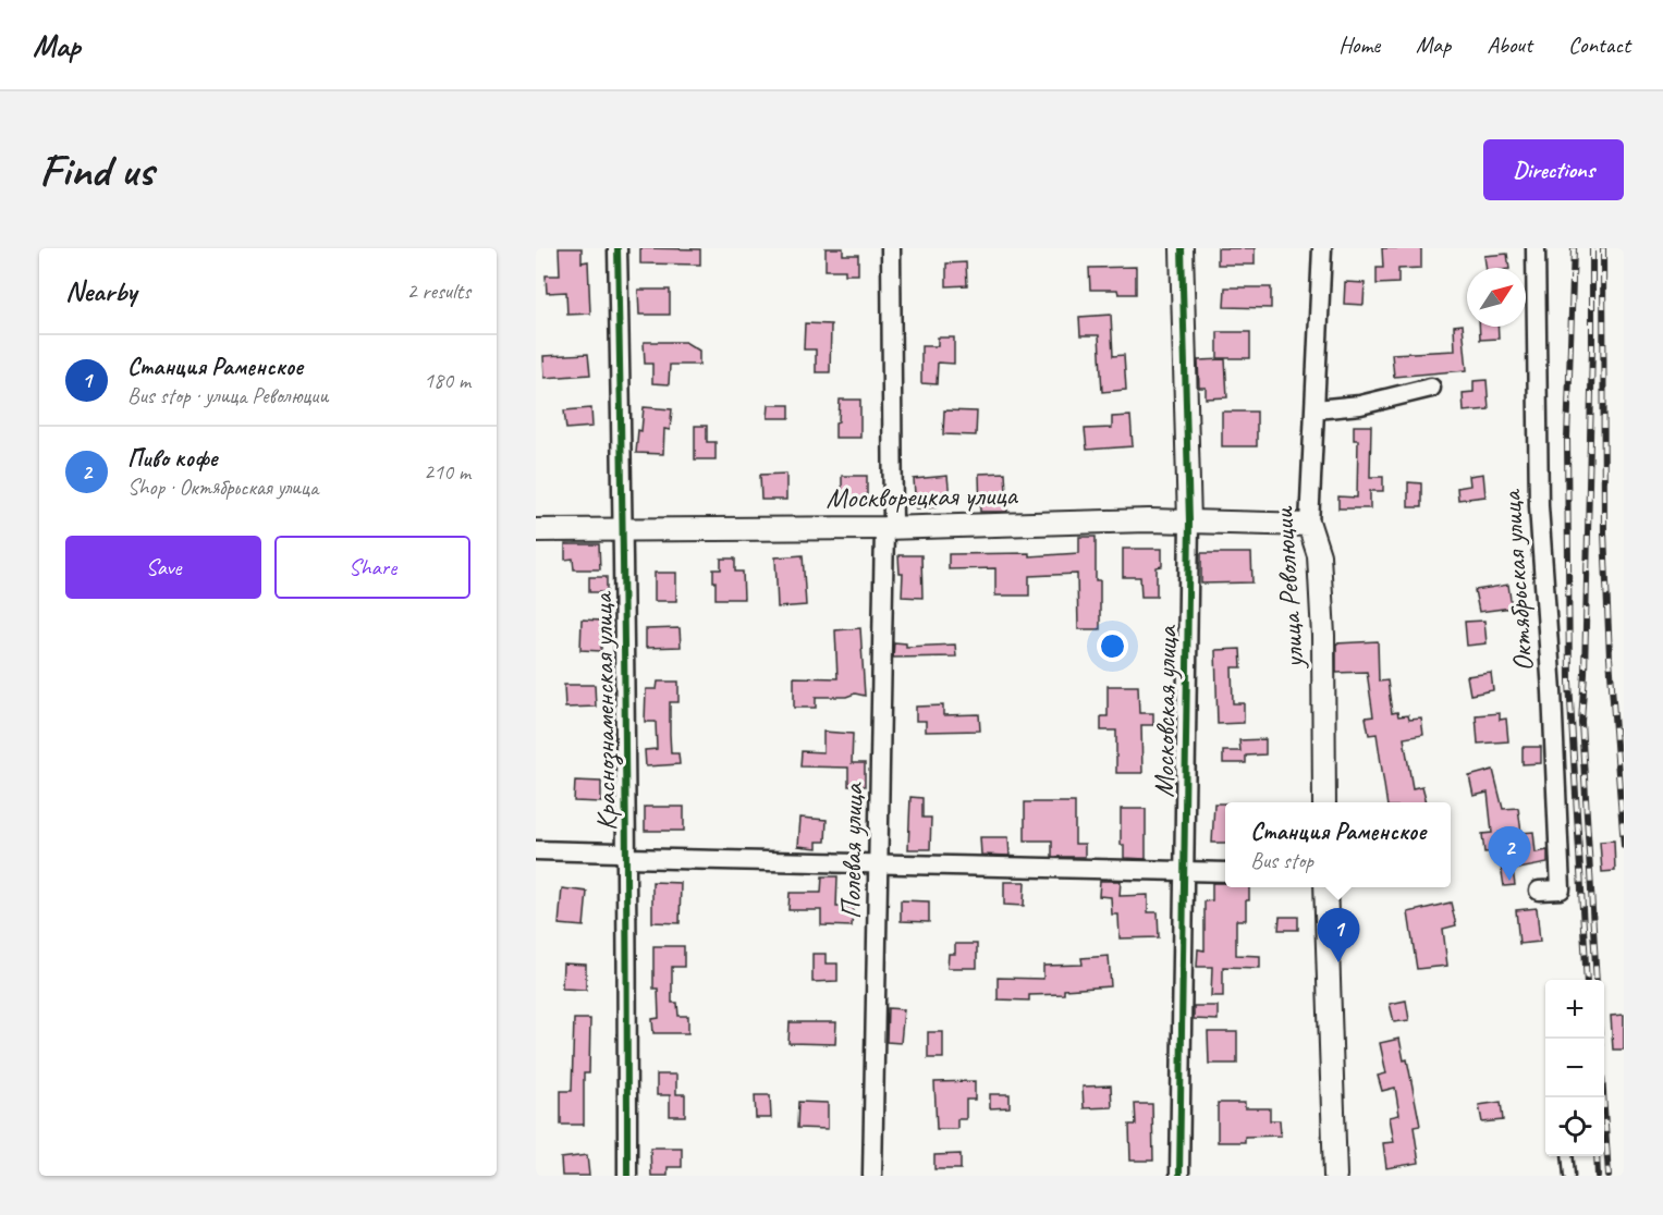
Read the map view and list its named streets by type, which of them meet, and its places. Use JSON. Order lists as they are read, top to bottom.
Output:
{
  "streets": {
    "street": [
      "Москворецкая улица",
      "Октябрьская улица",
      "улица Революции",
      "Краснознаменская улица",
      "Московская улица",
      "Полевая улица"
    ]
  },
  "crossings": [
    ["Москворецкая улица", "улица Революции"],
    ["Москворецкая улица", "Краснознаменская улица"],
    ["Москворецкая улица", "Московская улица"],
    ["Москворецкая улица", "Полевая улица"]
  ],
  "north": "top right",
  "page": {
    "header": "Map",
    "nav": [
      "Home",
      "Map",
      "About",
      "Contact"
    ],
    "buttons": [
      "Directions",
      ["Save", "Share"]
    ],
    "title": "Find us",
    "heading": ["Nearby", "2 results"],
    "list": [
      {
        "mark": "1",
        "name": "Станция Раменское",
        "note": "Bus stop · улица Революции",
        "value": "180 m"
      },
      {
        "mark": "2",
        "name": "Пиво кофе",
        "note": "Shop · Октябрьская улица",
        "value": "210 m"
      }
    ],
    "popup": ["Станция Раменское", "Bus stop"],
    "pins": ["2", "1"],
    "map_buttons": ["+", "−"]
  }
}
